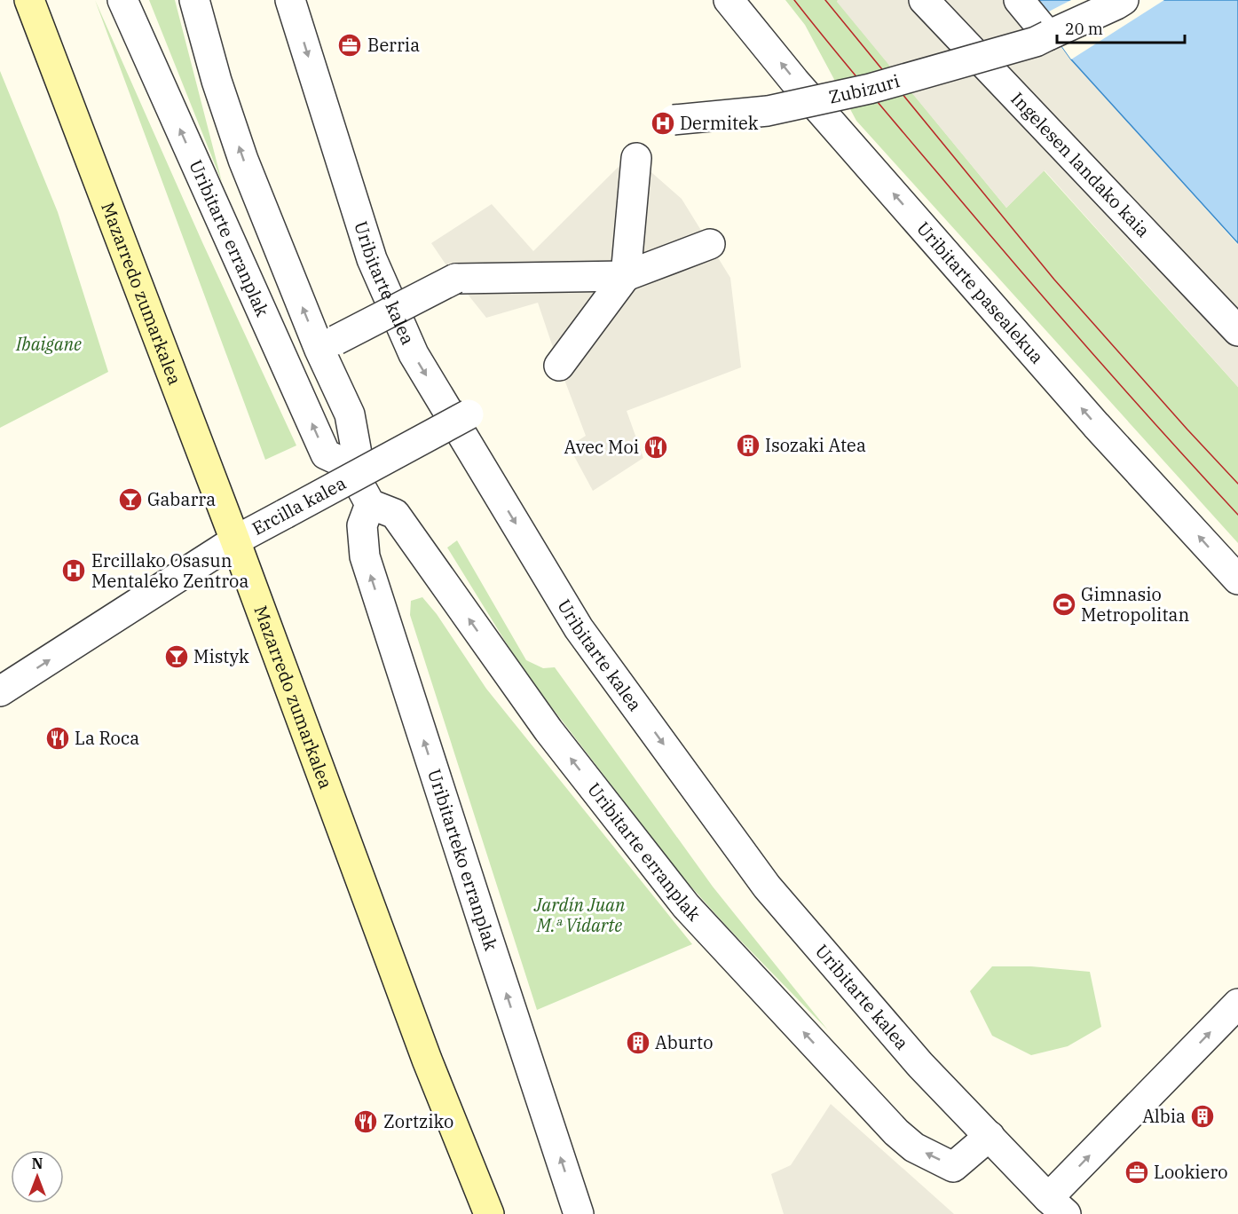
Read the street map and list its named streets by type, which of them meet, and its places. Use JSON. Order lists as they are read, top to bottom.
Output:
{
  "streets": {
    "main road": ["Mazarredo zumarkalea"],
    "street": [
      "Zubizuri",
      "Ingelesen landako kaia",
      "Uribitarte erranplak",
      "Uribitarte kalea",
      "Uribitarte pasealekua",
      "Ercilla kalea",
      "Uribitarteko erranplak"
    ]
  },
  "crossings": [
    ["Uribitarte erranplak", "Uribitarte kalea"],
    ["Uribitarte erranplak", "Uribitarteko erranplak"],
    ["Mazarredo zumarkalea", "Ercilla kalea"]
  ],
  "one_way": [
    "Uribitarte erranplak",
    "Uribitarte kalea",
    "Uribitarte pasealekua",
    "Ercilla kalea",
    "Uribitarteko erranplak"
  ],
  "parks": ["Ibaigane", "Jardín Juan M.ª Vidarte"],
  "places": {
    "office": ["Berria", "Lookiero"],
    "hospital": ["Dermitek", "Ercillako Osasun Mentaleko Zentroa"],
    "building": ["Isozaki Atea", "Aburto", "Albia"],
    "restaurant": ["Avec Moi", "La Roca", "Zortziko"],
    "bar": ["Gabarra", "Mistyk"],
    "sports": ["Gimnasio Metropolitan"]
  },
  "scale_bar": "20 m",
  "north": "top"
}
